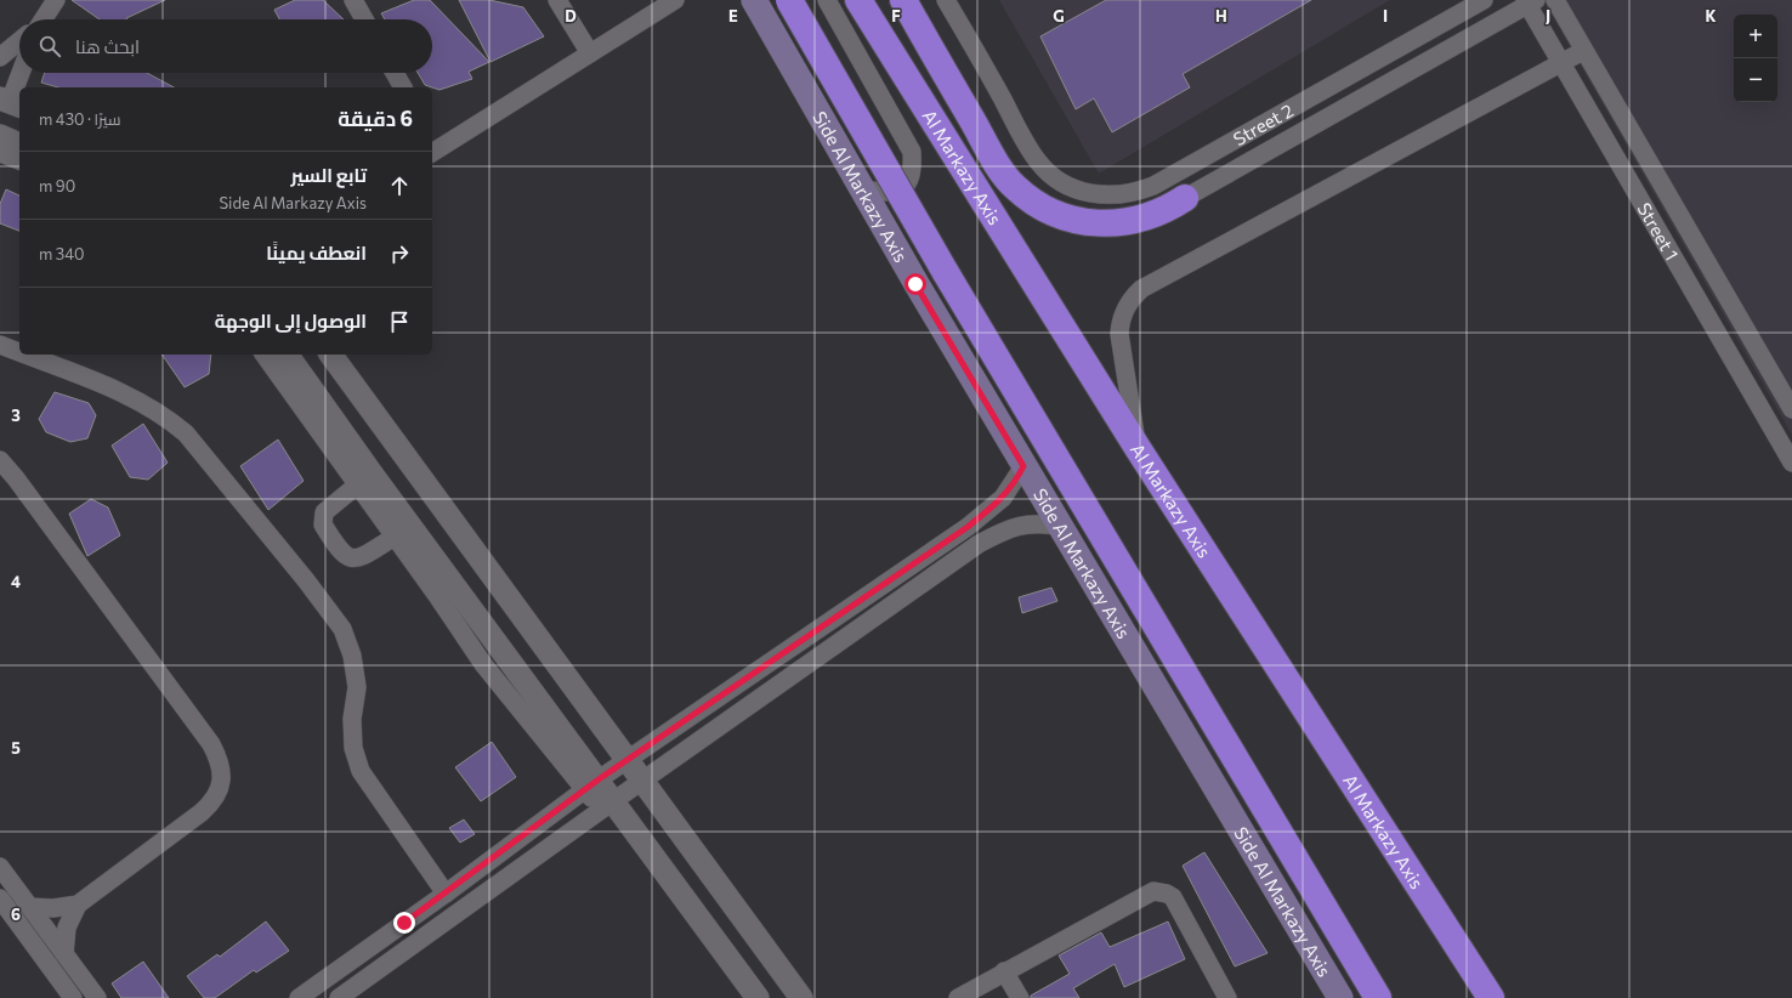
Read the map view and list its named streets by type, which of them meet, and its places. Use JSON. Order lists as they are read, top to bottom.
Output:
{
  "streets": {
    "highway": ["Al Markazy Axis"],
    "main road": ["Side Al Markazy Axis"],
    "street": ["Street 2", "Street 1"]
  },
  "crossings": [
    ["Street 2", "Street 1"]
  ],
  "page": {
    "map_buttons": ["+", "−"],
    "search": "ابحث هنا",
    "heading": ["6 دقيقة", "سيرًا · 430 m"],
    "list": [
      ["تابع السير", "Side Al Markazy Axis", "90 m"],
      ["انعطف يمينًا", "340 m"],
      "الوصول إلى الوجهة"
    ]
  },
  "grid": {
    "columns": [
      "D",
      "E",
      "F",
      "G",
      "H",
      "I",
      "J",
      "K"
    ],
    "rows": [
      "3",
      "4",
      "5",
      "6"
    ]
  }
}
